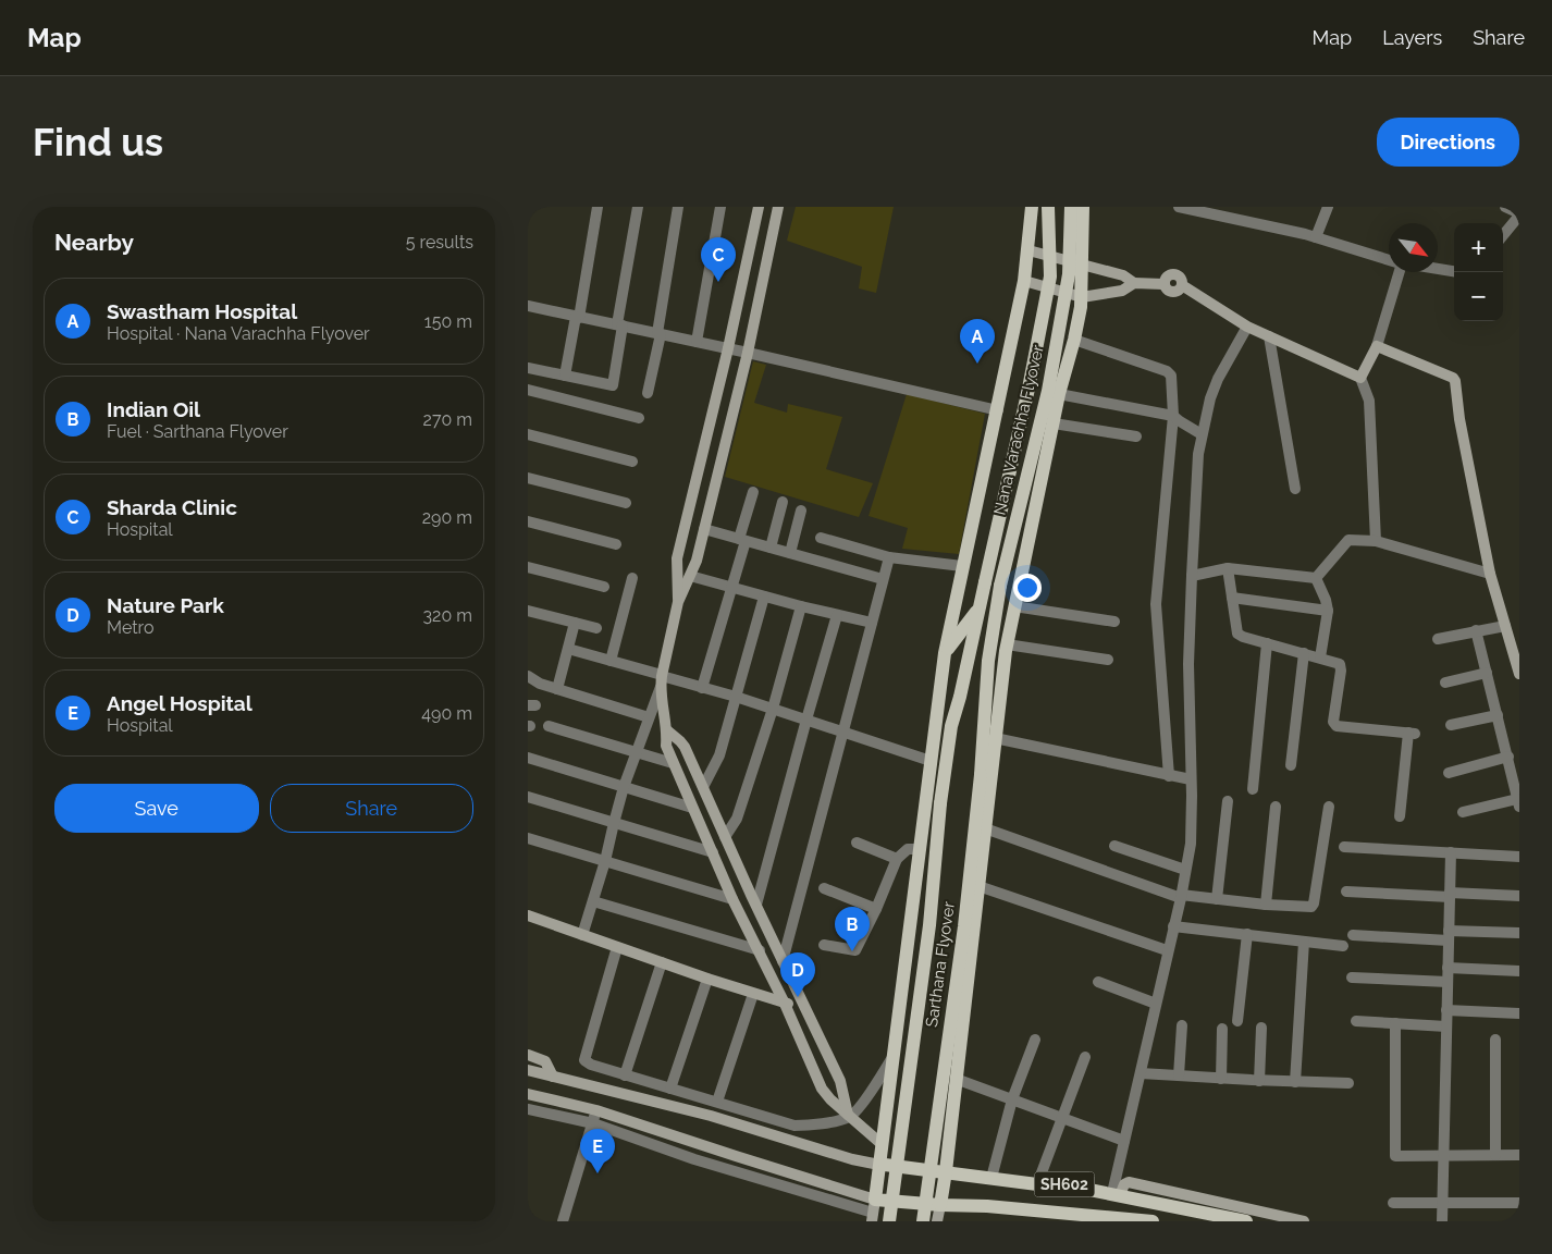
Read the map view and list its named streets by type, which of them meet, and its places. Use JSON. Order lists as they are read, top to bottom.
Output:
{
  "streets": {
    "main road": ["Nana Varachha Flyover", "Sarthana Flyover", "SH602"]
  },
  "crossings": [
    ["Nana Varachha Flyover", "Sarthana Flyover"]
  ],
  "north": "bottom right",
  "page": {
    "header": "Map",
    "nav": ["Map", "Layers", "Share"],
    "buttons": [
      "Directions",
      ["Save", "Share"]
    ],
    "title": "Find us",
    "heading": ["Nearby", "5 results"],
    "map_buttons": ["+", "−"],
    "pins": [
      "C",
      "A",
      "B",
      "D",
      "E"
    ],
    "list": [
      {
        "mark": "A",
        "name": "Swastham Hospital",
        "note": "Hospital · Nana Varachha Flyover",
        "value": "150 m"
      },
      {
        "mark": "B",
        "name": "Indian Oil",
        "note": "Fuel · Sarthana Flyover",
        "value": "270 m"
      },
      {
        "mark": "C",
        "name": "Sharda Clinic",
        "note": "Hospital",
        "value": "290 m"
      },
      {
        "mark": "D",
        "name": "Nature Park",
        "note": "Metro",
        "value": "320 m"
      },
      {
        "mark": "E",
        "name": "Angel Hospital",
        "note": "Hospital",
        "value": "490 m"
      }
    ]
  }
}
